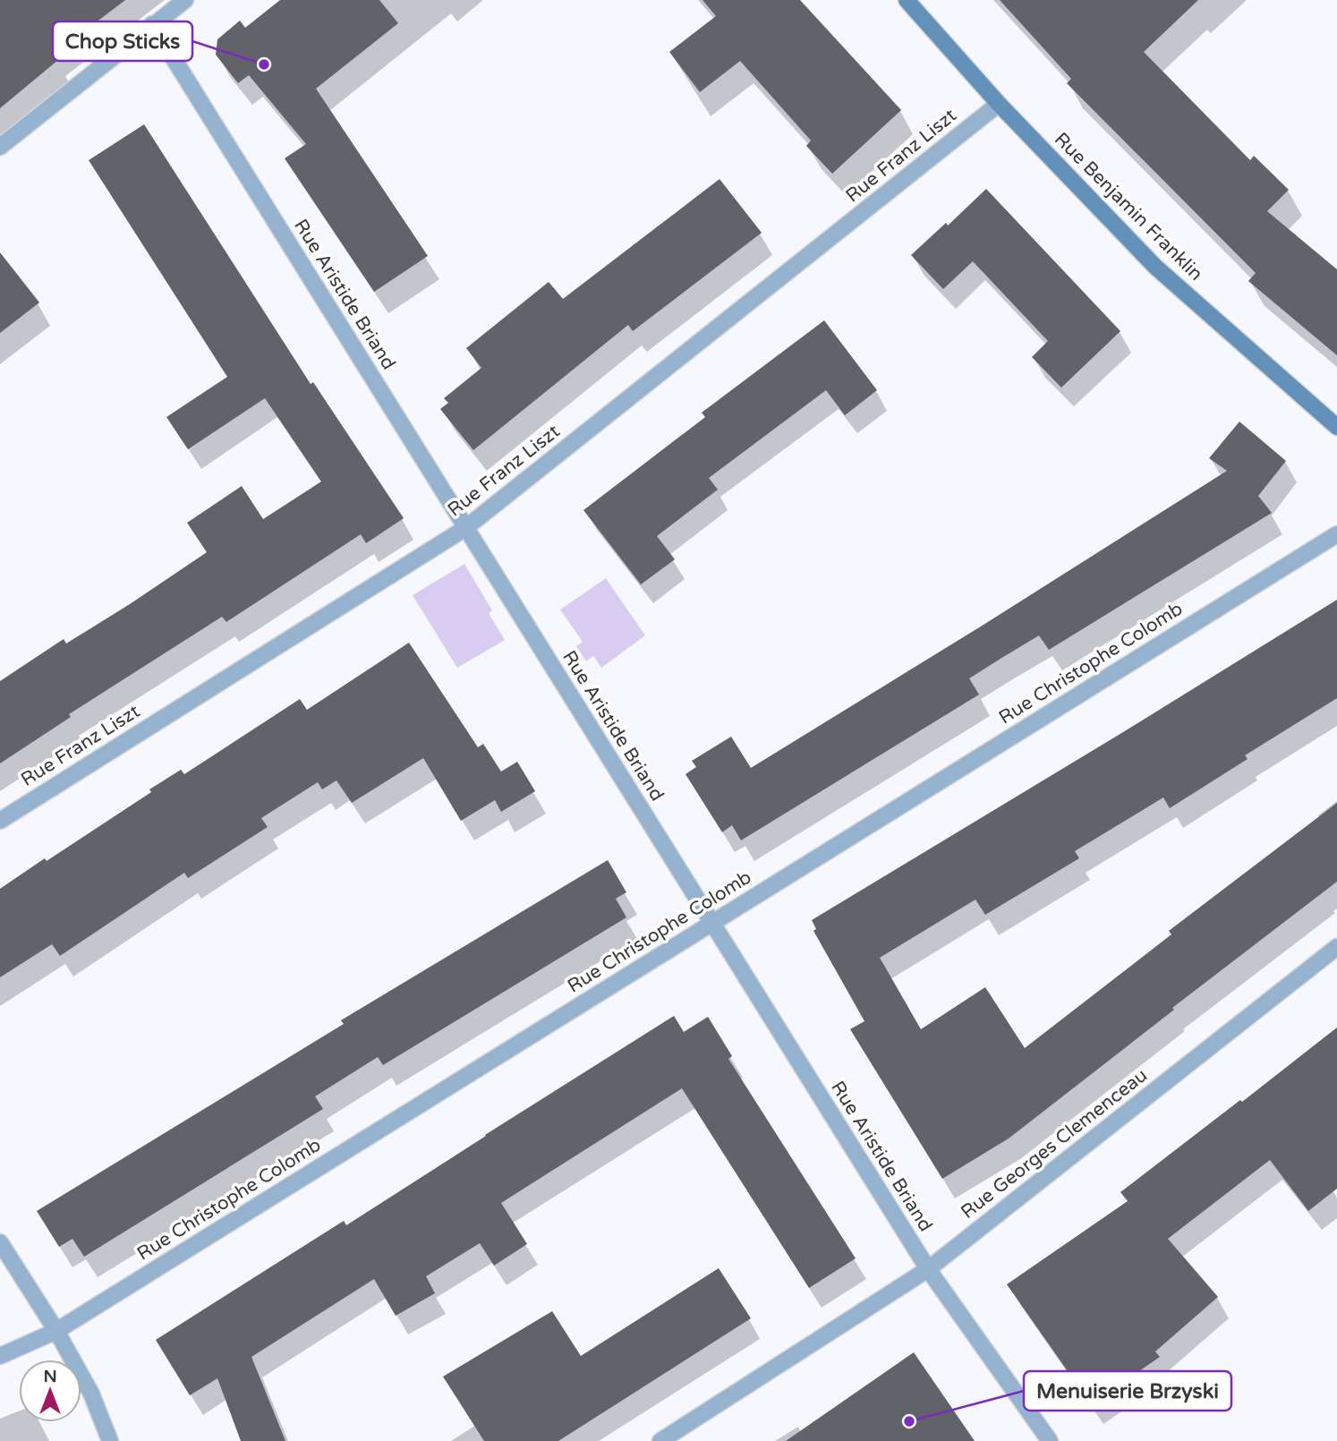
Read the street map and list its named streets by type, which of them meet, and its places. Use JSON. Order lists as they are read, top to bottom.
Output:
{
  "streets": {
    "street": [
      "Rue Franz Liszt",
      "Rue Benjamin Franklin",
      "Rue Aristide Briand",
      "Rue Christophe Colomb",
      "Rue Georges Clemenceau"
    ]
  },
  "crossings": [
    ["Rue Franz Liszt", "Rue Benjamin Franklin"],
    ["Rue Franz Liszt", "Rue Aristide Briand"],
    ["Rue Aristide Briand", "Rue Christophe Colomb"],
    ["Rue Aristide Briand", "Rue Georges Clemenceau"]
  ],
  "places": ["Chop Sticks", "Menuiserie Brzyski"],
  "north": "top"
}
